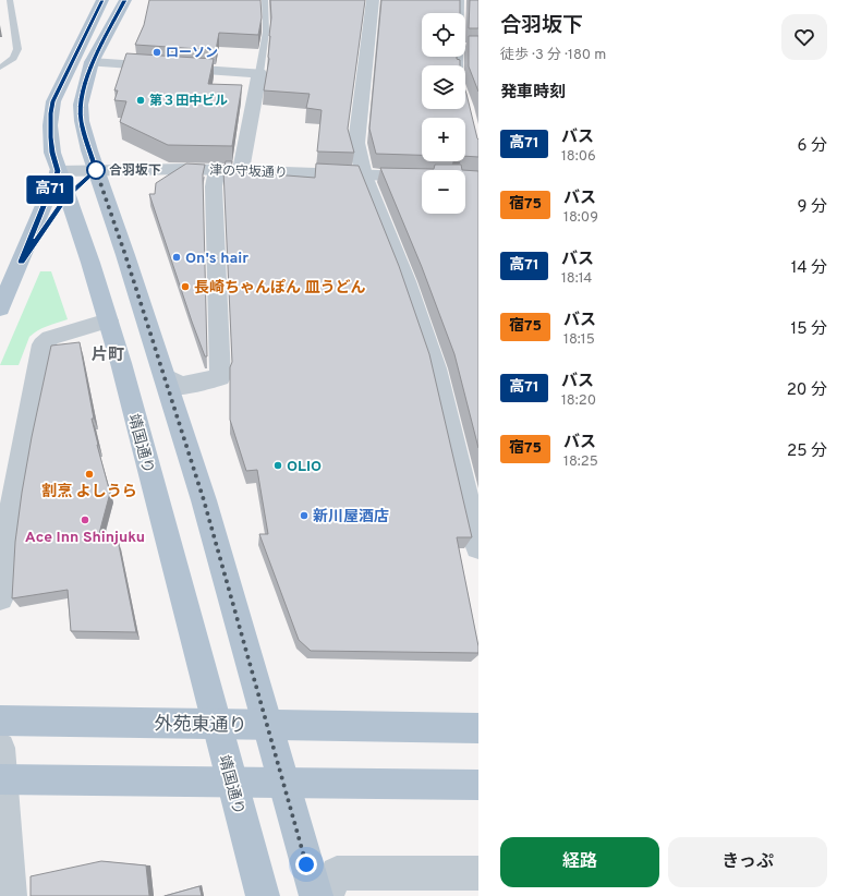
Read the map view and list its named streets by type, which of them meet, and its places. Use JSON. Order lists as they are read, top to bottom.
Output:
{
  "streets": {
    "main road": ["靖国通り", "外苑東通り"],
    "street": ["津の守坂通り"]
  },
  "crossings": [
    ["津の守坂通り", "靖国通り"]
  ],
  "districts": ["片町"],
  "places": [
    "ローソン",
    "第３田中ビル",
    "合羽坂下",
    "On's hair",
    "長崎ちゃんぽん 皿うどん",
    "OLIO",
    "割烹 よしうら",
    "新川屋酒店",
    "Ace Inn Shinjuku"
  ],
  "lines": ["bus line 高71"],
  "page": {
    "on_map": "高71",
    "heading": [
      ["合羽坂下", "徒歩 · 3 分 · 180 m"],
      "発車時刻"
    ],
    "map_buttons": ["+", "−"],
    "list": [
      {
        "mark": "高71",
        "name": "バス",
        "note": "18:06",
        "value": "6 分"
      },
      {
        "mark": "宿75",
        "name": "バス",
        "note": "18:09",
        "value": "9 分"
      },
      {
        "mark": "高71",
        "name": "バス",
        "note": "18:14",
        "value": "14 分"
      },
      {
        "mark": "宿75",
        "name": "バス",
        "note": "18:15",
        "value": "15 分"
      },
      {
        "mark": "高71",
        "name": "バス",
        "note": "18:20",
        "value": "20 分"
      },
      {
        "mark": "宿75",
        "name": "バス",
        "note": "18:25",
        "value": "25 分"
      }
    ],
    "buttons": ["経路", "きっぷ"]
  }
}
